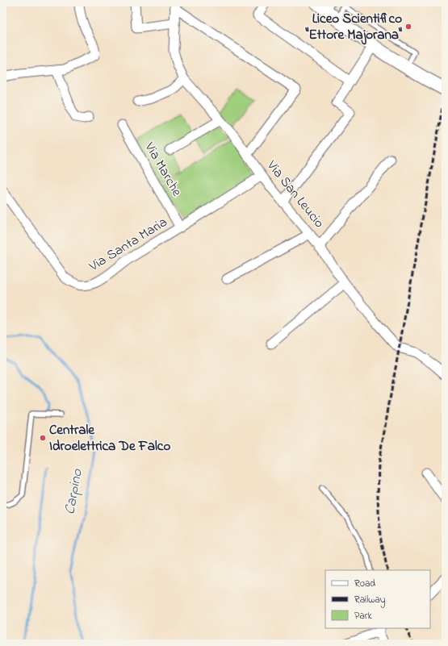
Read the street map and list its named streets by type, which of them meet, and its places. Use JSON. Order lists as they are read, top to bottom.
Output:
{
  "streets": {
    "street": ["Via Marche", "Via San Leucio", "Via Santa Maria"]
  },
  "crossings": [
    ["Via Marche", "Via Santa Maria"],
    ["Via San Leucio", "Via Santa Maria"]
  ],
  "water": ["Carpino"],
  "places": ["Liceo Scientifico \"Ettore Majorana\"", "Centrale Idroelettrica De Falco"],
  "legend": ["Road", "Railway", "Park"]
}
